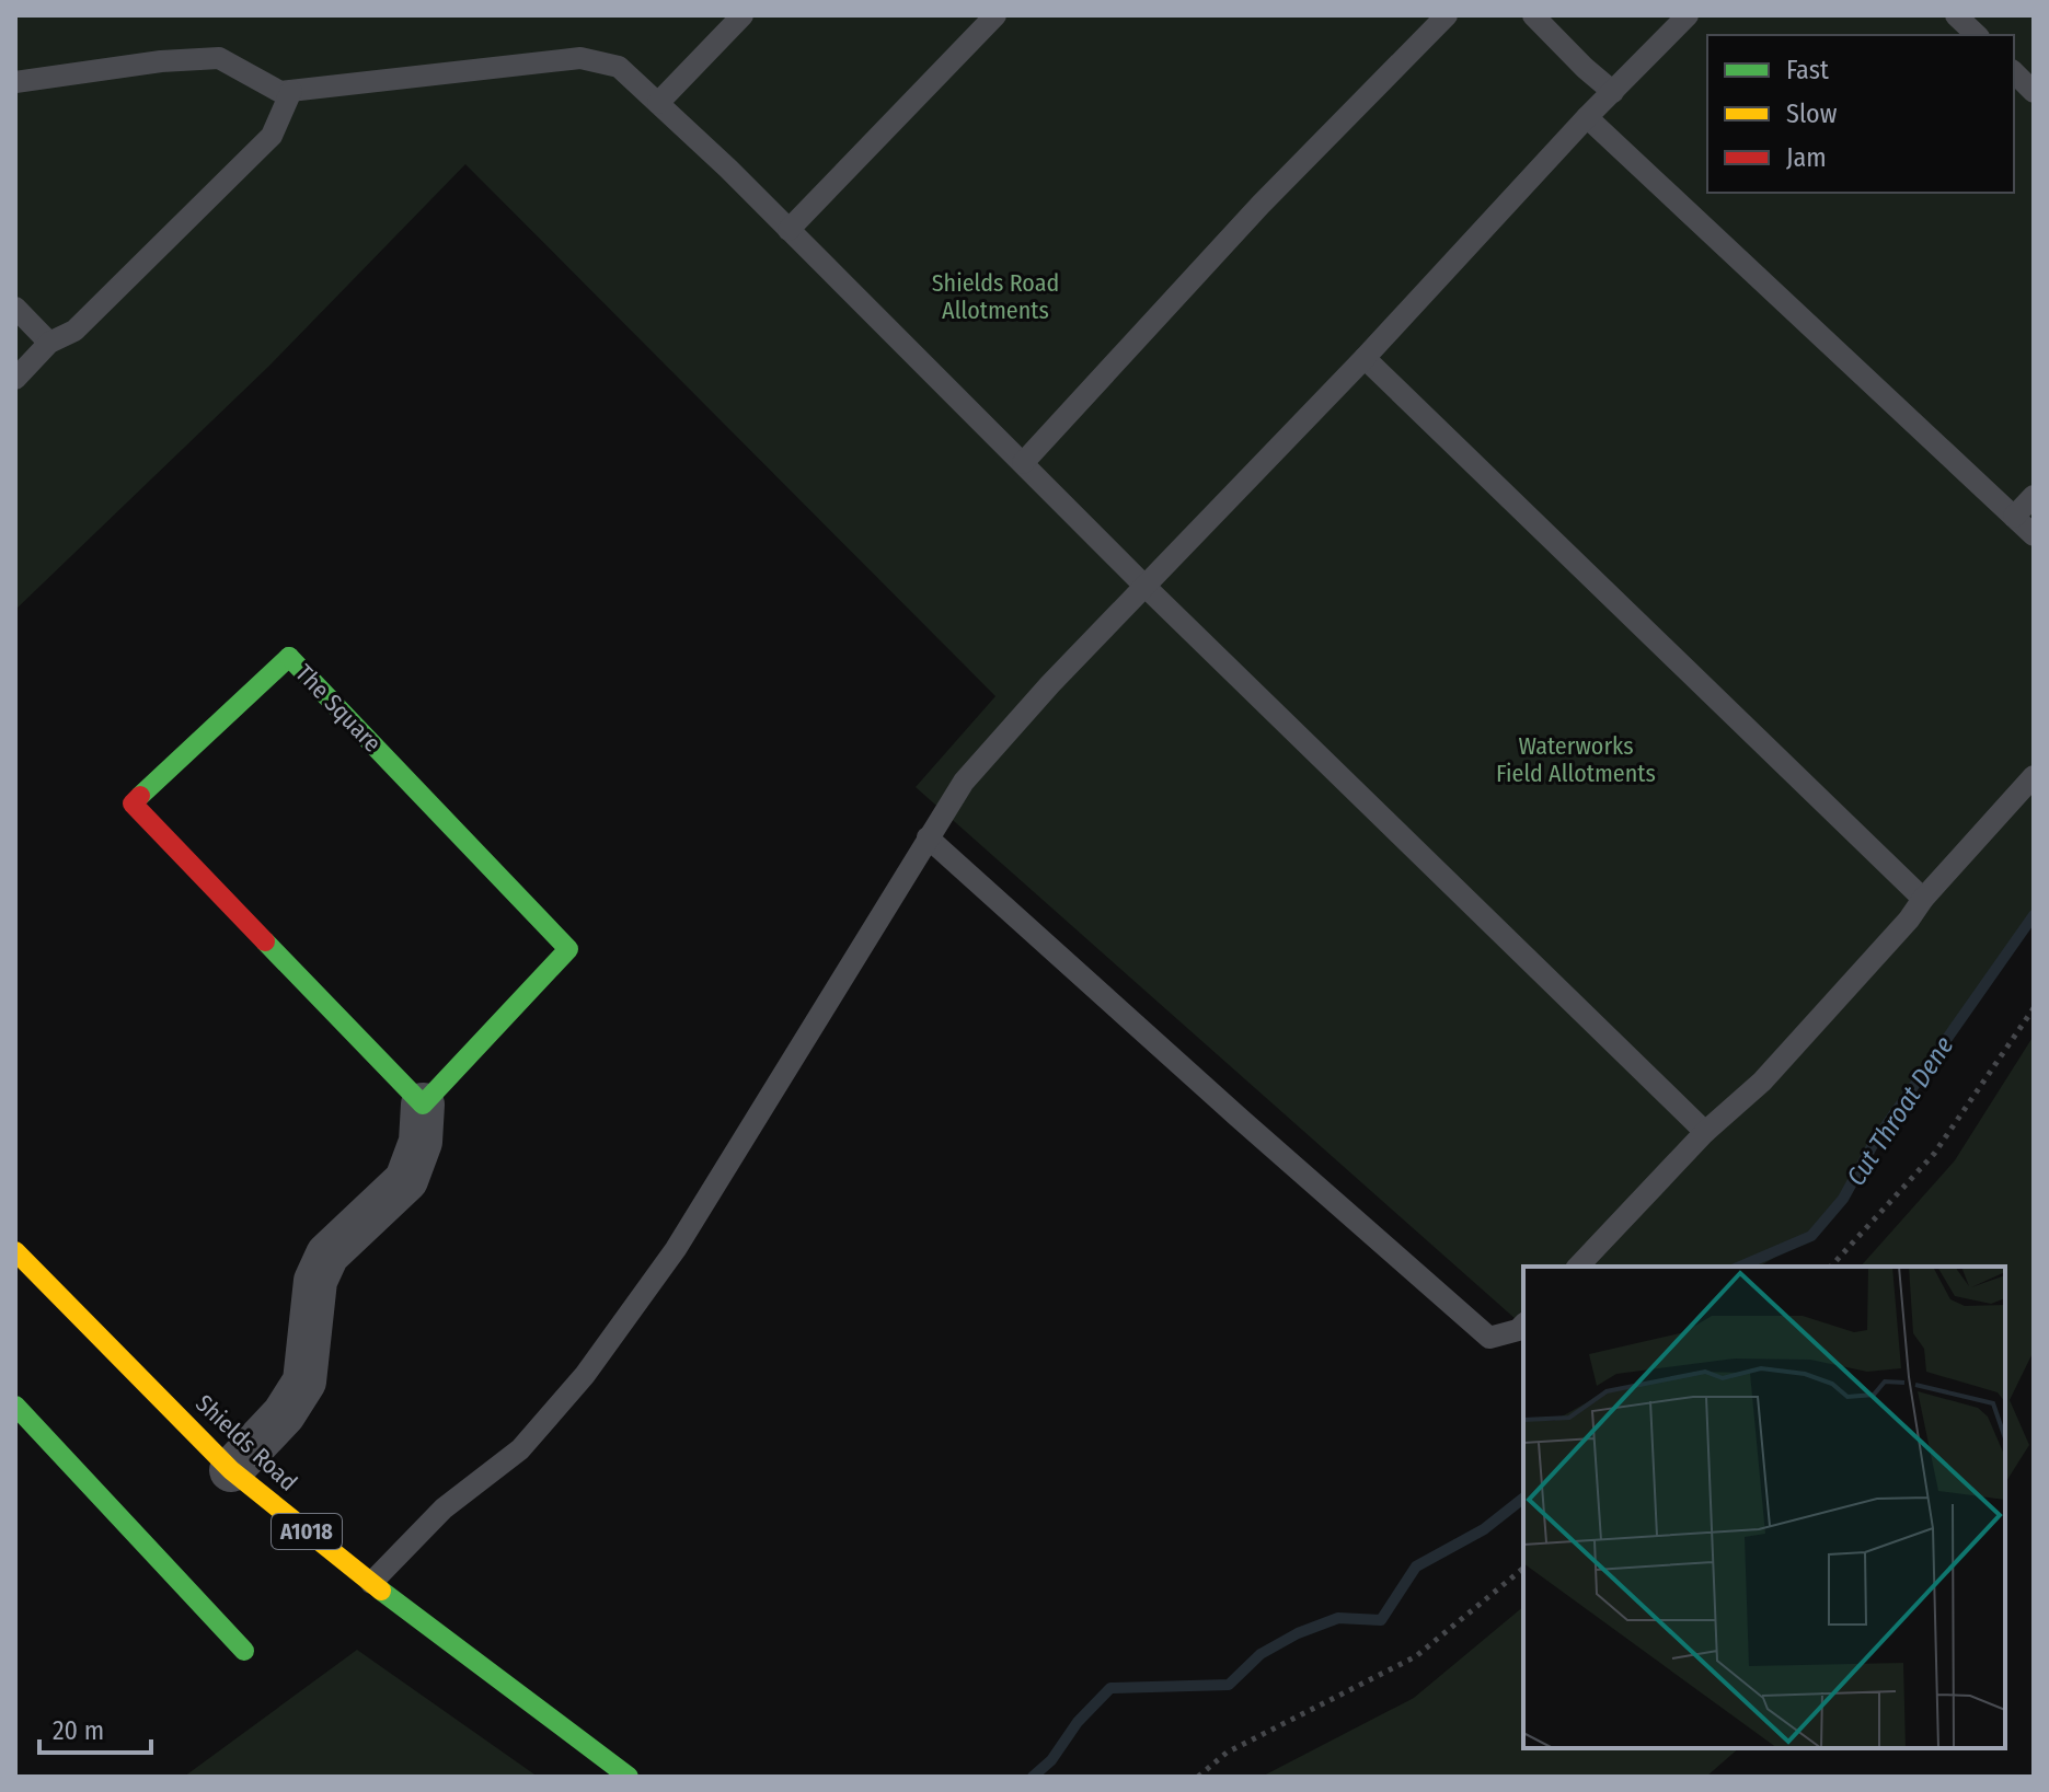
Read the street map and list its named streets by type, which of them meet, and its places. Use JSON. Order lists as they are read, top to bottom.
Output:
{
  "streets": {
    "main road": ["The Square", "Shields Road", "A1018"]
  },
  "water": ["Cut Throat Dene"],
  "parks": ["Shields Road Allotments", "Waterworks Field Allotments"],
  "legend": ["Fast", "Slow", "Jam"],
  "scale_bar": "20 m"
}
